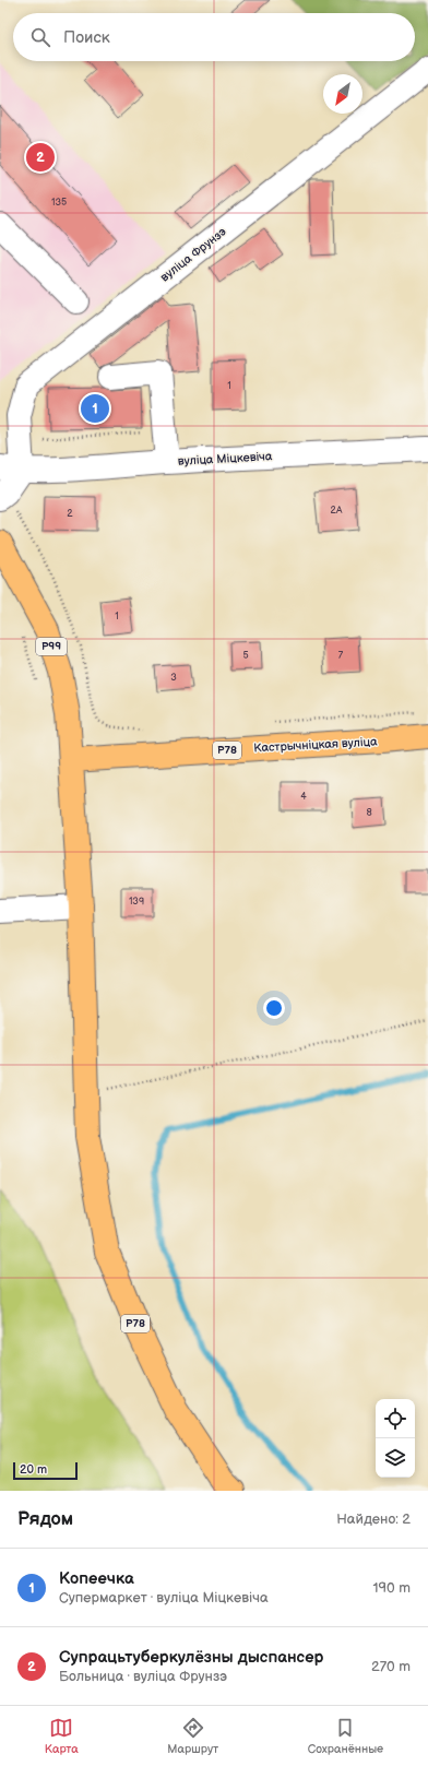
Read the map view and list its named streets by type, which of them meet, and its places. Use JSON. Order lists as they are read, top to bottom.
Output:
{
  "streets": {
    "main road": ["Р99", "Кастрычніцкая вуліца", "Р78"],
    "street": ["вуліца Фрунзэ", "вуліца Міцкевіча"]
  },
  "crossings": [
    ["вуліца Фрунзэ", "вуліца Міцкевіча"],
    ["Р99", "Кастрычніцкая вуліца"],
    ["Р99", "Р78"],
    ["Кастрычніцкая вуліца", "Р78"]
  ],
  "house_numbers": [
    "135",
    "1",
    "2А",
    "2",
    "1",
    "5",
    "7",
    "3",
    "4",
    "8",
    "139"
  ],
  "scale_bar": "20 m",
  "north": "bottom left",
  "page": {
    "search": "Поиск",
    "pins": ["2", "1"],
    "scale": "20 m",
    "heading": ["Рядом", "Найдено: 2"],
    "list": [
      {
        "mark": "1",
        "name": "Копеечка",
        "note": "Супермаркет · вуліца Міцкевіча",
        "value": "190 m"
      },
      {
        "mark": "2",
        "name": "Супрацьтуберкулёзны дыспансер",
        "note": "Больница · вуліца Фрунзэ",
        "value": "270 m"
      }
    ],
    "nav": ["Карта", "Маршрут", "Сохранённые"]
  }
}
